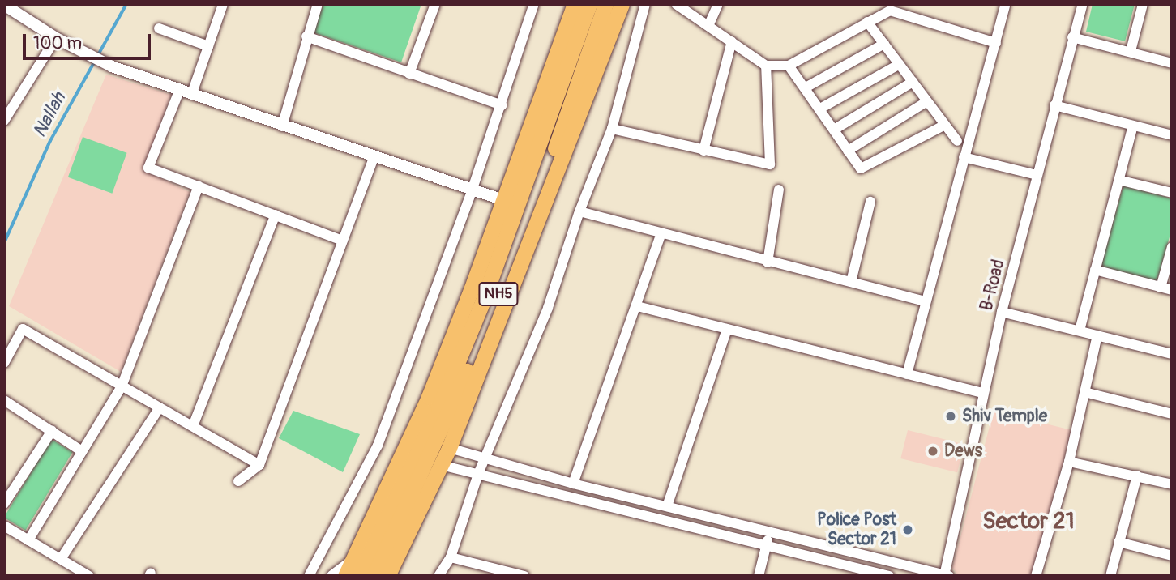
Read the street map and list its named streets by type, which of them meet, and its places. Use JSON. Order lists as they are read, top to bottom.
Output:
{
  "streets": {
    "highway": ["NH5"],
    "street": ["B-Road"]
  },
  "districts": ["Sector 21"],
  "water": ["Nallah"],
  "places": ["Shiv Temple", "Dews", "Police Post Sector 21"],
  "scale_bar": "100 m"
}
